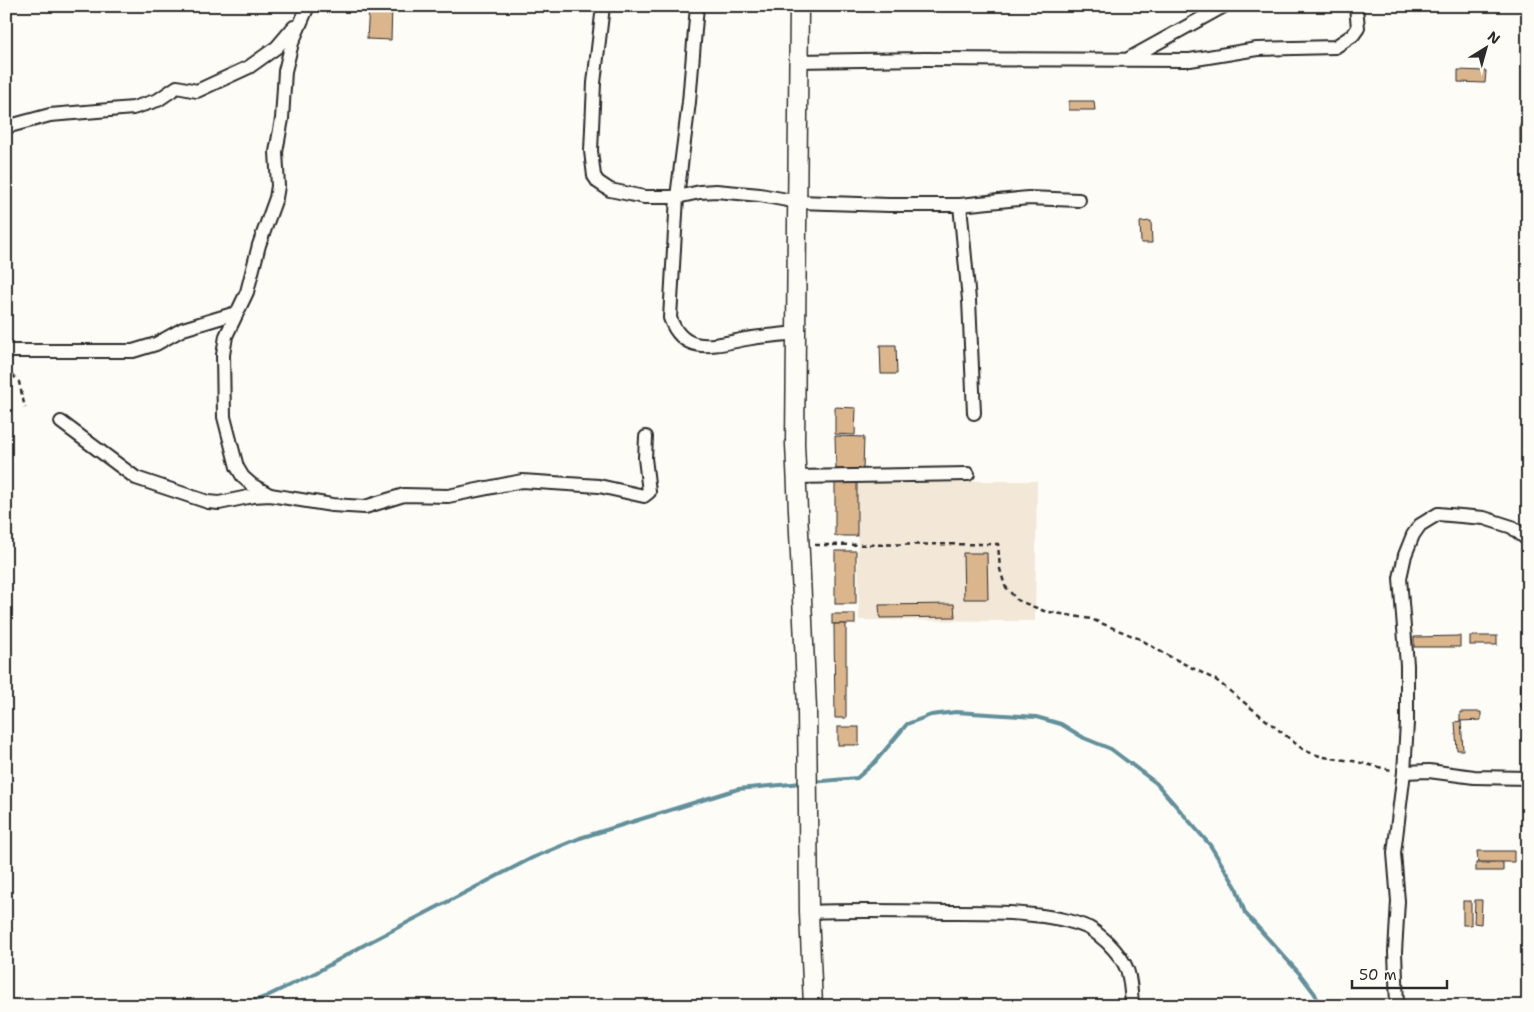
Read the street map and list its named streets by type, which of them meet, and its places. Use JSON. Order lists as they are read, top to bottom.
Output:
{
  "scale_bar": "50 m",
  "north": "top right"
}
